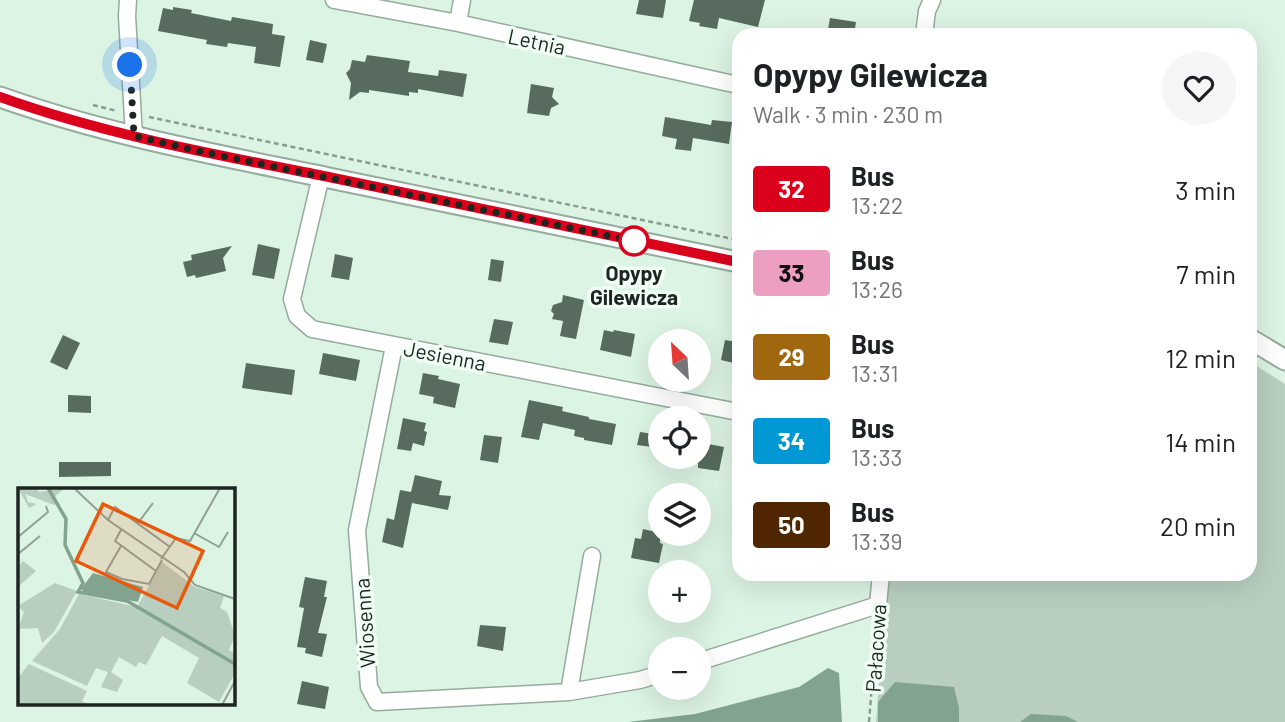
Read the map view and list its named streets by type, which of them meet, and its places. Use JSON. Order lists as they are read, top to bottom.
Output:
{
  "streets": {
    "street": [
      "Letnia",
      "Jesienna",
      "Wiosenna",
      "Pałacowa"
    ]
  },
  "crossings": [
    ["Jesienna", "Wiosenna"]
  ],
  "places": ["Opypy Gilewicza"],
  "lines": ["bus line 32"],
  "north": "top left",
  "page": {
    "heading": ["Opypy Gilewicza", "Walk · 3 min · 230 m"],
    "list": [
      {
        "mark": "32",
        "name": "Bus",
        "note": "13:22",
        "value": "3 min"
      },
      {
        "mark": "33",
        "name": "Bus",
        "note": "13:26",
        "value": "7 min"
      },
      {
        "mark": "29",
        "name": "Bus",
        "note": "13:31",
        "value": "12 min"
      },
      {
        "mark": "34",
        "name": "Bus",
        "note": "13:33",
        "value": "14 min"
      },
      {
        "mark": "50",
        "name": "Bus",
        "note": "13:39",
        "value": "20 min"
      }
    ],
    "map_buttons": ["+", "−"]
  }
}
